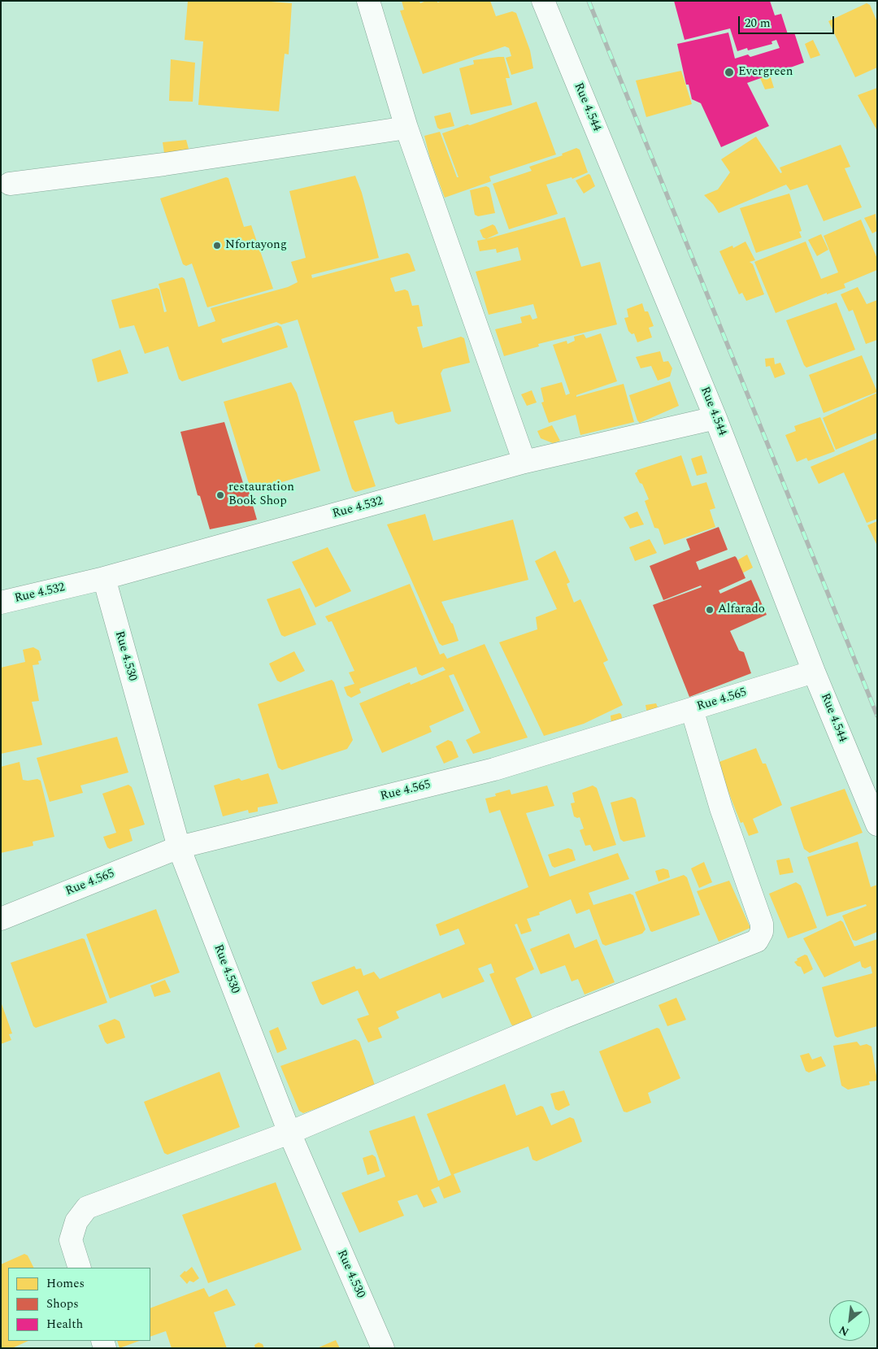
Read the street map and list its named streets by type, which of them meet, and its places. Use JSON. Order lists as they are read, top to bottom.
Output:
{
  "streets": {
    "street": [
      "Rue 4.544",
      "Rue 4.532",
      "Rue 4.530",
      "Rue 4.565"
    ]
  },
  "crossings": [
    ["Rue 4.544", "Rue 4.532"],
    ["Rue 4.544", "Rue 4.565"],
    ["Rue 4.532", "Rue 4.530"],
    ["Rue 4.530", "Rue 4.565"]
  ],
  "places": [
    "Evergreen",
    "Nfortayong",
    "restauration Book Shop",
    "Alfarado"
  ],
  "legend": ["Homes", "Shops", "Health"],
  "scale_bar": "20 m",
  "north": "bottom left"
}
